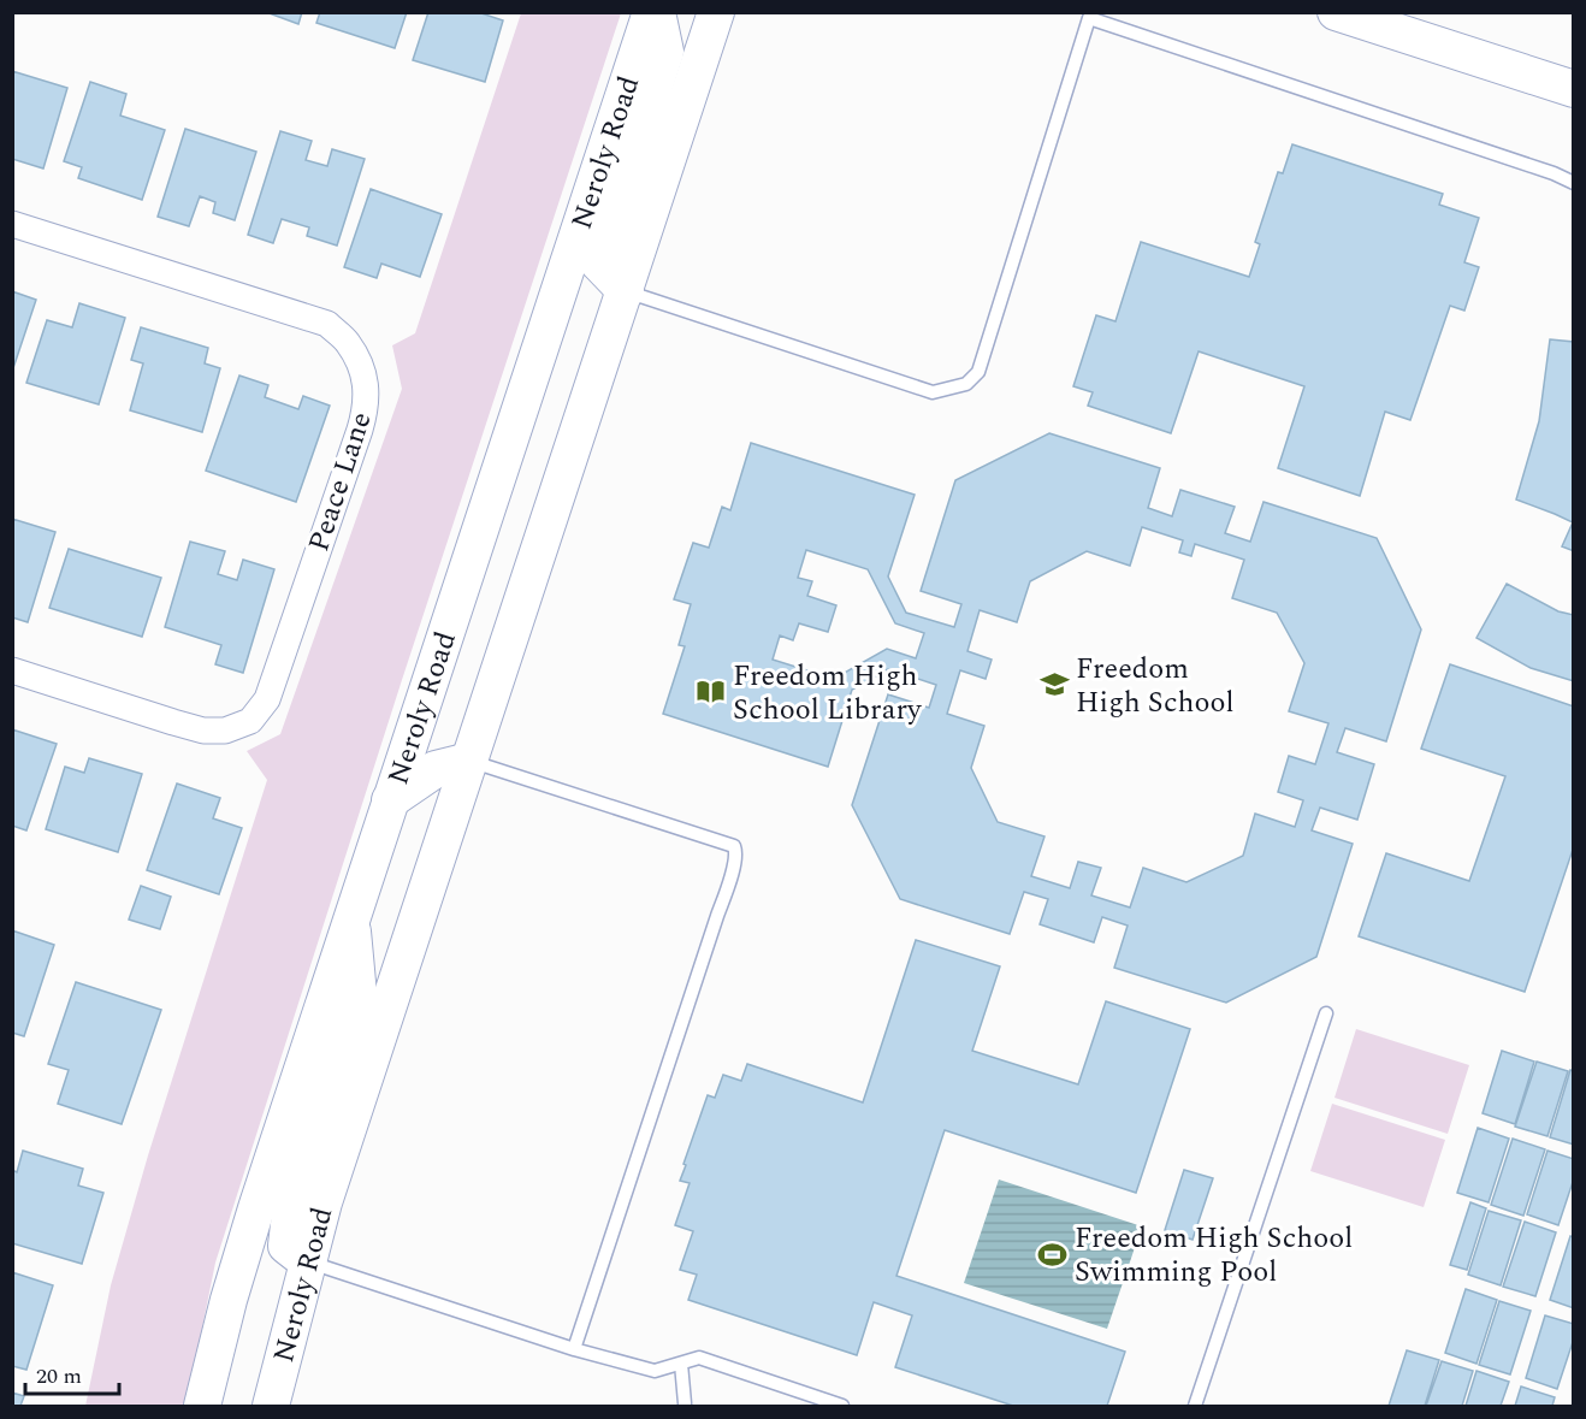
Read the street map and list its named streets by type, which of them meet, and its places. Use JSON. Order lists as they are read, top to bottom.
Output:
{
  "streets": {
    "street": ["Neroly Road", "Peace Lane"]
  },
  "places": {
    "school or university": ["Freedom High School"],
    "library": ["Freedom High School Library"],
    "sports": ["Freedom High School Swimming Pool"]
  },
  "scale_bar": "20 m"
}
